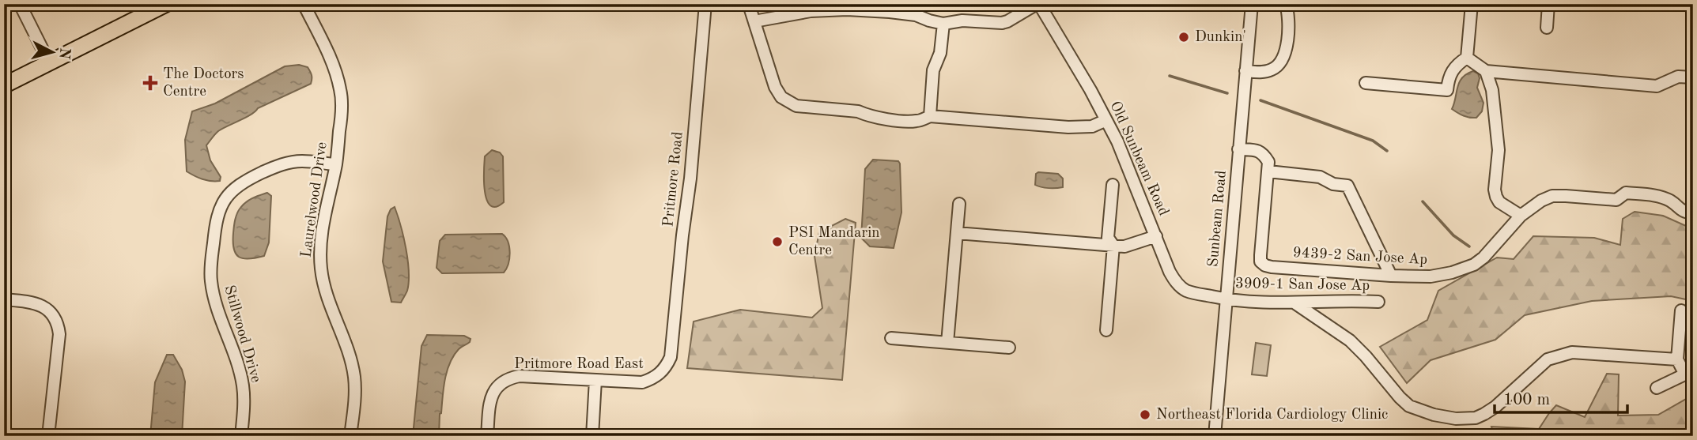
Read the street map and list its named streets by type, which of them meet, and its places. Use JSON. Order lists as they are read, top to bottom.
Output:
{
  "streets": {
    "street": [
      "Old Sunbeam Road",
      "Pritmore Road",
      "Laurelwood Drive",
      "Sunbeam Road",
      "9439-2 San Jose Ap",
      "3909-1 San Jose Ap",
      "Stillwood Drive",
      "Pritmore Road East"
    ]
  },
  "crossings": [
    ["Old Sunbeam Road", "Sunbeam Road"],
    ["Old Sunbeam Road", "3909-1 San Jose Ap"],
    ["Pritmore Road", "Pritmore Road East"],
    ["Laurelwood Drive", "Stillwood Drive"],
    ["Sunbeam Road", "3909-1 San Jose Ap"]
  ],
  "places": {
    "other": ["Dunkin'", "PSI Mandarin Centre", "Northeast Florida Cardiology Clinic"],
    "health": ["The Doctors Centre"]
  },
  "scale_bar": "100 m",
  "north": "right"
}
